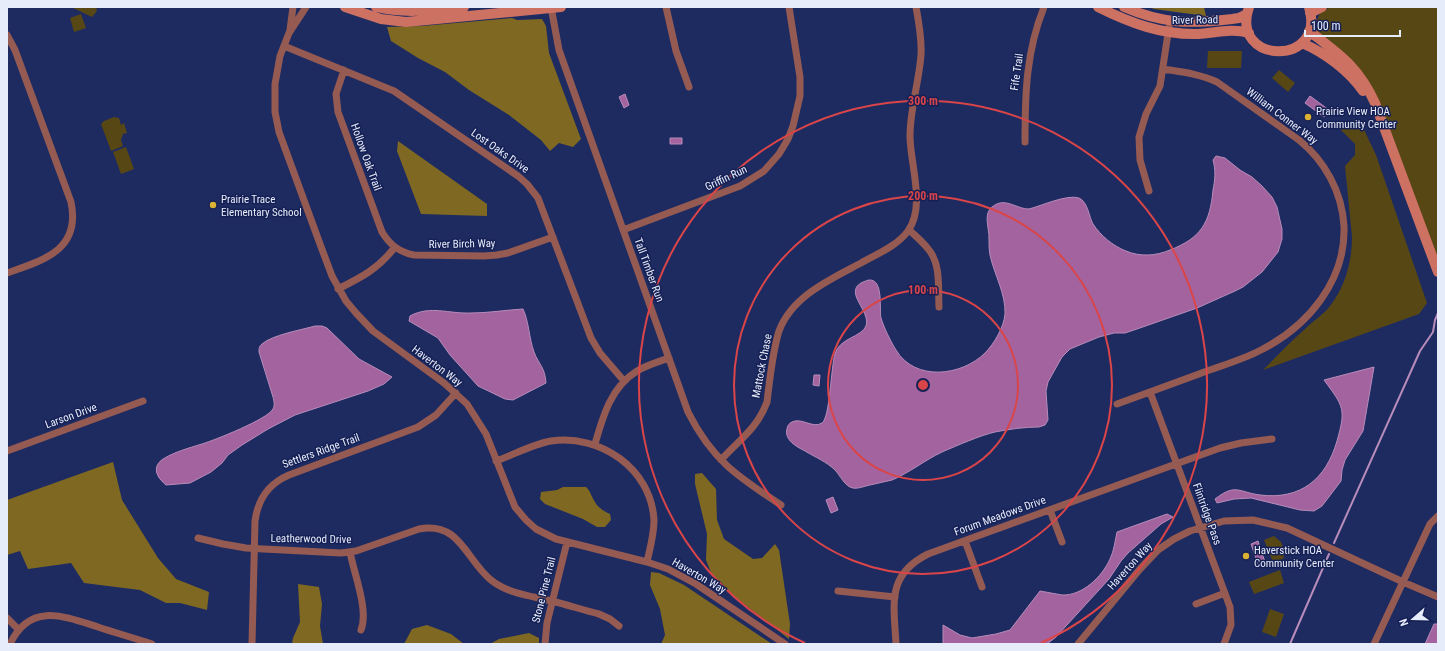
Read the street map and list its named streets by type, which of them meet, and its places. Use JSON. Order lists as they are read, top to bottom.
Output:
{
  "streets": {
    "main road": ["River Road"],
    "street": [
      "Fife Trail",
      "William Conner Way",
      "Lost Oaks Drive",
      "Hollow Oak Trail",
      "Griffin Run",
      "River Birch Way",
      "Tall Timber Run",
      "Haverton Way",
      "Mattock Chase",
      "Larson Drive",
      "Settlers Ridge Trail",
      "Flintridge Pass",
      "Forum Meadows Drive",
      "Leatherwood Drive",
      "Stone Pine Trail"
    ]
  },
  "crossings": [
    ["William Conner Way", "Flintridge Pass"],
    ["Lost Oaks Drive", "Hollow Oak Trail"],
    ["Lost Oaks Drive", "River Birch Way"],
    ["Lost Oaks Drive", "Haverton Way"],
    ["Hollow Oak Trail", "River Birch Way"],
    ["Griffin Run", "Tall Timber Run"],
    ["Tall Timber Run", "Mattock Chase"],
    ["Haverton Way", "Settlers Ridge Trail"],
    ["Haverton Way", "Flintridge Pass"],
    ["Haverton Way", "Stone Pine Trail"],
    ["Settlers Ridge Trail", "Leatherwood Drive"],
    ["Flintridge Pass", "Forum Meadows Drive"],
    ["Leatherwood Drive", "Stone Pine Trail"]
  ],
  "places": ["Prairie View HOA Community Center", "Prairie Trace Elementary School", "Haverstick HOA Community Center"],
  "scale_bar": "100 m",
  "north": "left",
  "rings": ["300 m", "200 m", "100 m"]
}
